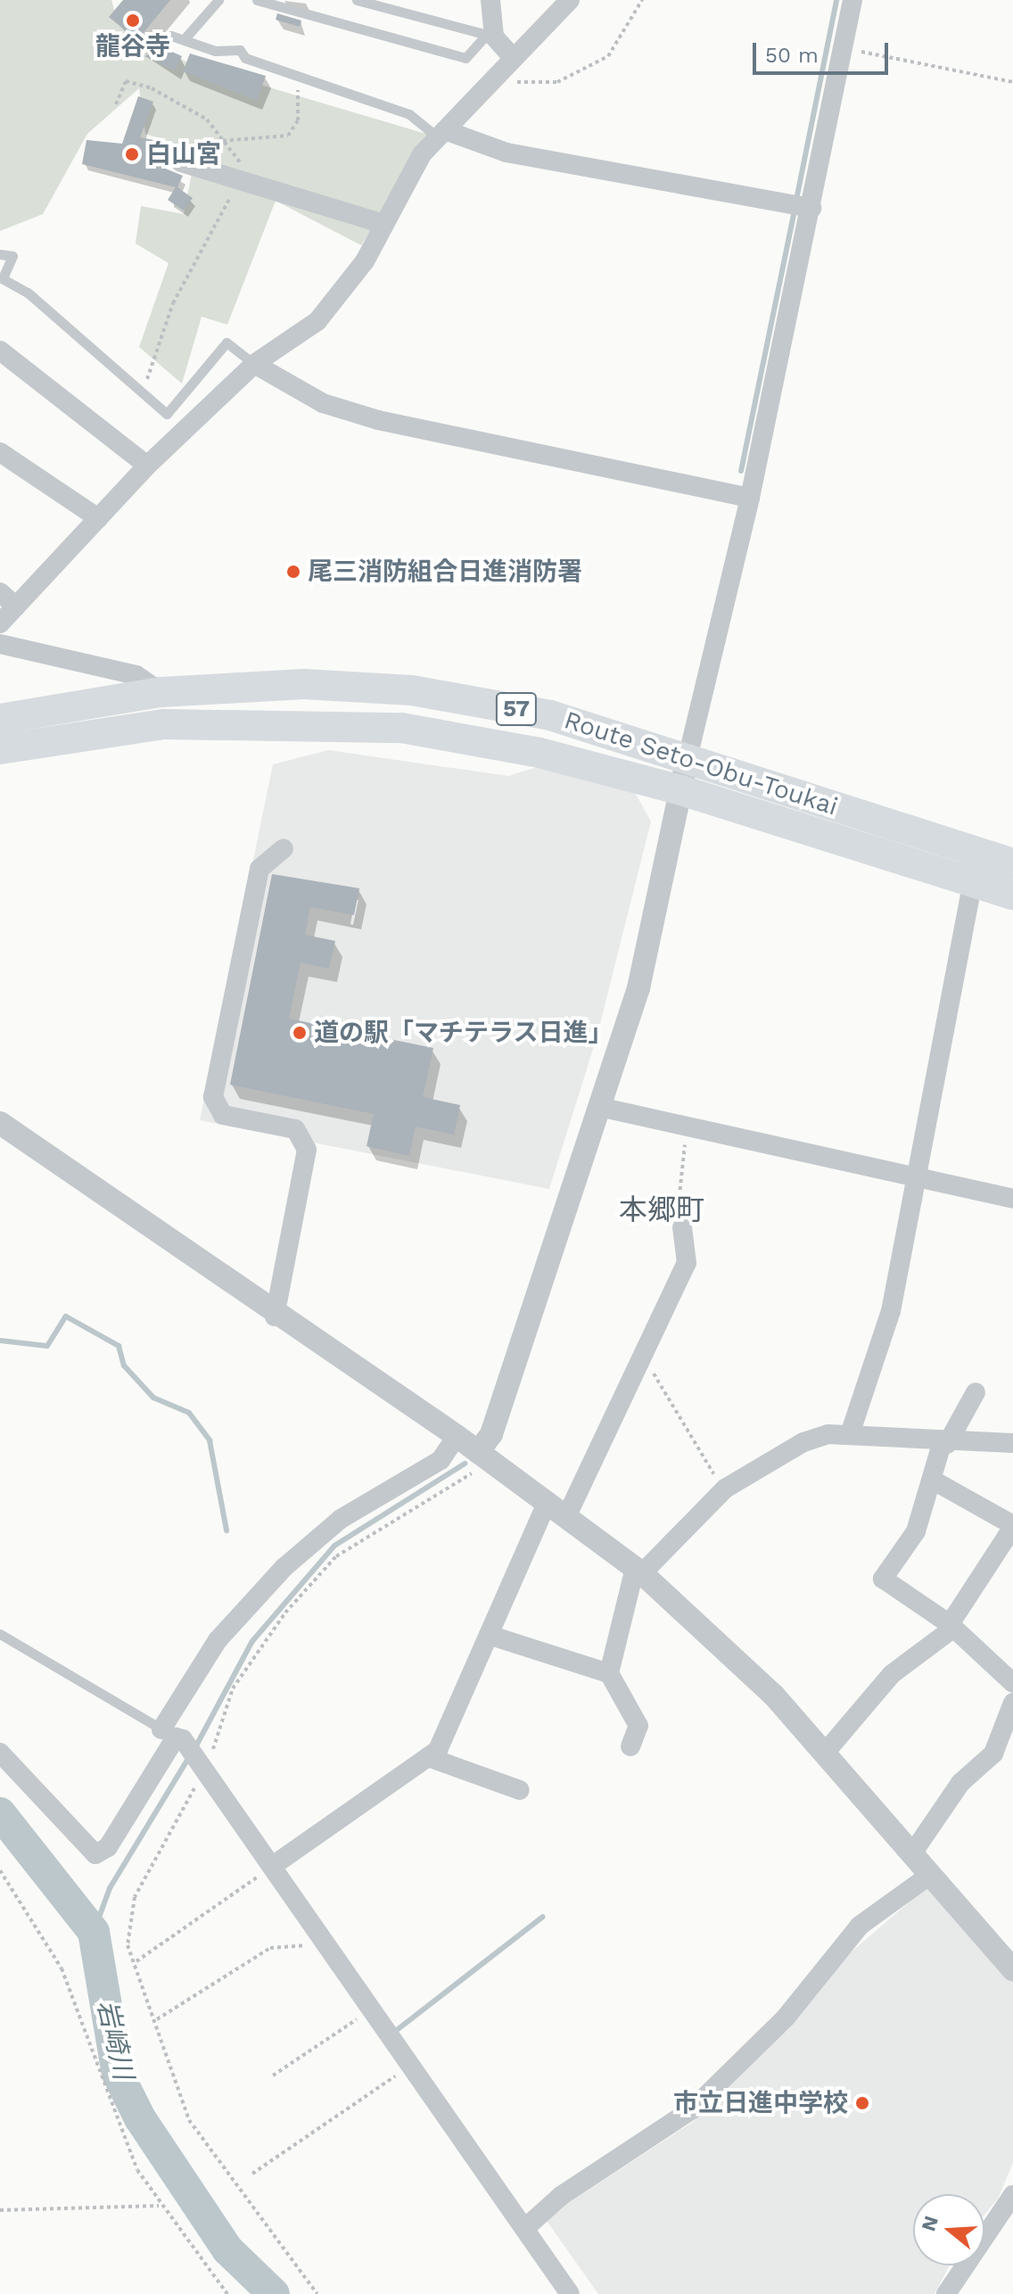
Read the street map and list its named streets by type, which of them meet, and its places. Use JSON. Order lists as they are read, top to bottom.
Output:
{
  "streets": {
    "main road": ["57", "Route Seto-Obu-Toukai"]
  },
  "districts": ["本郷町"],
  "water": ["岩崎川"],
  "places": [
    "龍谷寺",
    "白山宮",
    "尾三消防組合日進消防署",
    "道の駅「マチテラス日進」",
    "市立日進中学校"
  ],
  "scale_bar": "50 m",
  "north": "left"
}
